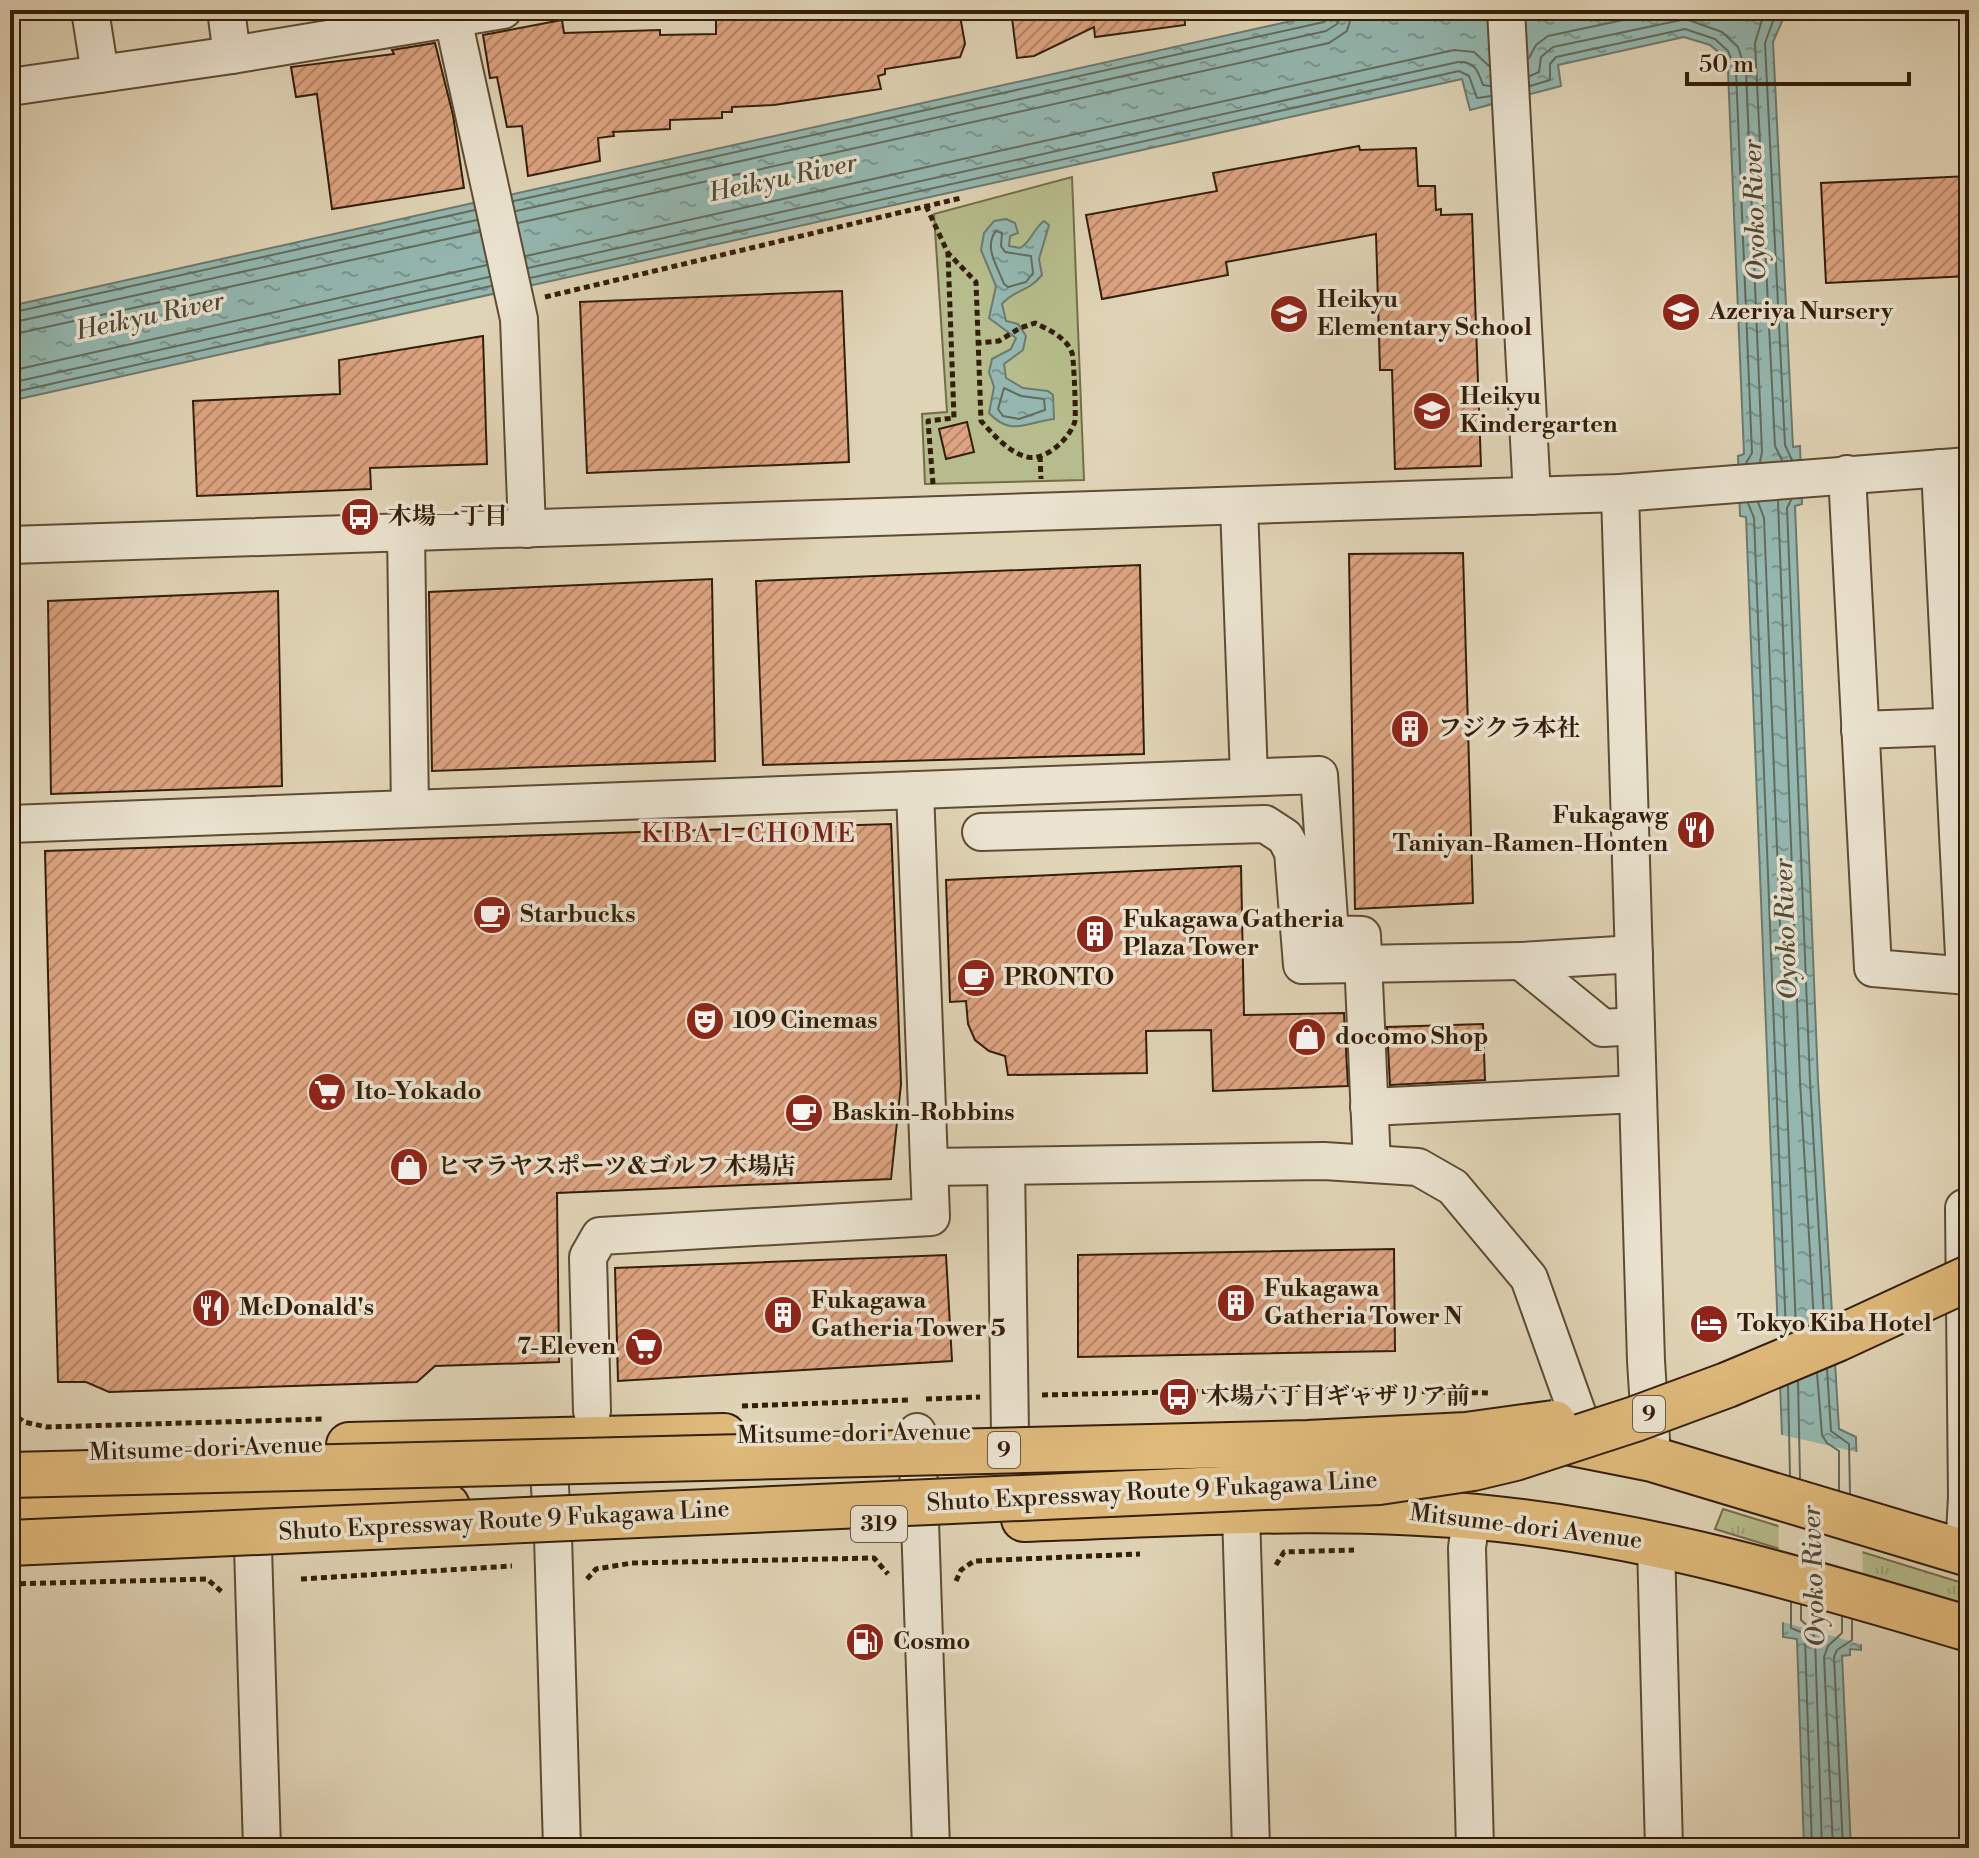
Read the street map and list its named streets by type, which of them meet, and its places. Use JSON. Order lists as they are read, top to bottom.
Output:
{
  "streets": {
    "main road": [
      "9",
      "Mitsume-dori Avenue",
      "Shuto Expressway Route 9 Fukagawa Line",
      "319"
    ]
  },
  "districts": ["KIBA 1-CHOME"],
  "water": ["Heikyu River", "Oyoko River"],
  "places": {
    "school or university": ["Azeriya Nursery", "Heikyu Elementary School", "Heikyu Kindergarten"],
    "bus stop": ["木場一丁目", "木場六丁目ギャザリア前"],
    "building": [
      "フジクラ本社",
      "Fukagawa Gatheria Plaza Tower",
      "Fukagawa Gatheria Tower N",
      "Fukagawa Gatheria Tower 5"
    ],
    "restaurant": ["Fukagawg Taniyan-Ramen-Honten", "McDonald's"],
    "cafe": ["Starbucks", "PRONTO", "Baskin-Robbins"],
    "theatre": ["109 Cinemas"],
    "shop": ["docomo Shop", "ヒマラヤスポーツ&ゴルフ 木場店"],
    "supermarket": ["Ito-Yokado", "7-Eleven"],
    "hotel": ["Tokyo Kiba Hotel"],
    "fuel station": ["Cosmo"]
  },
  "scale_bar": "50 m"
}
